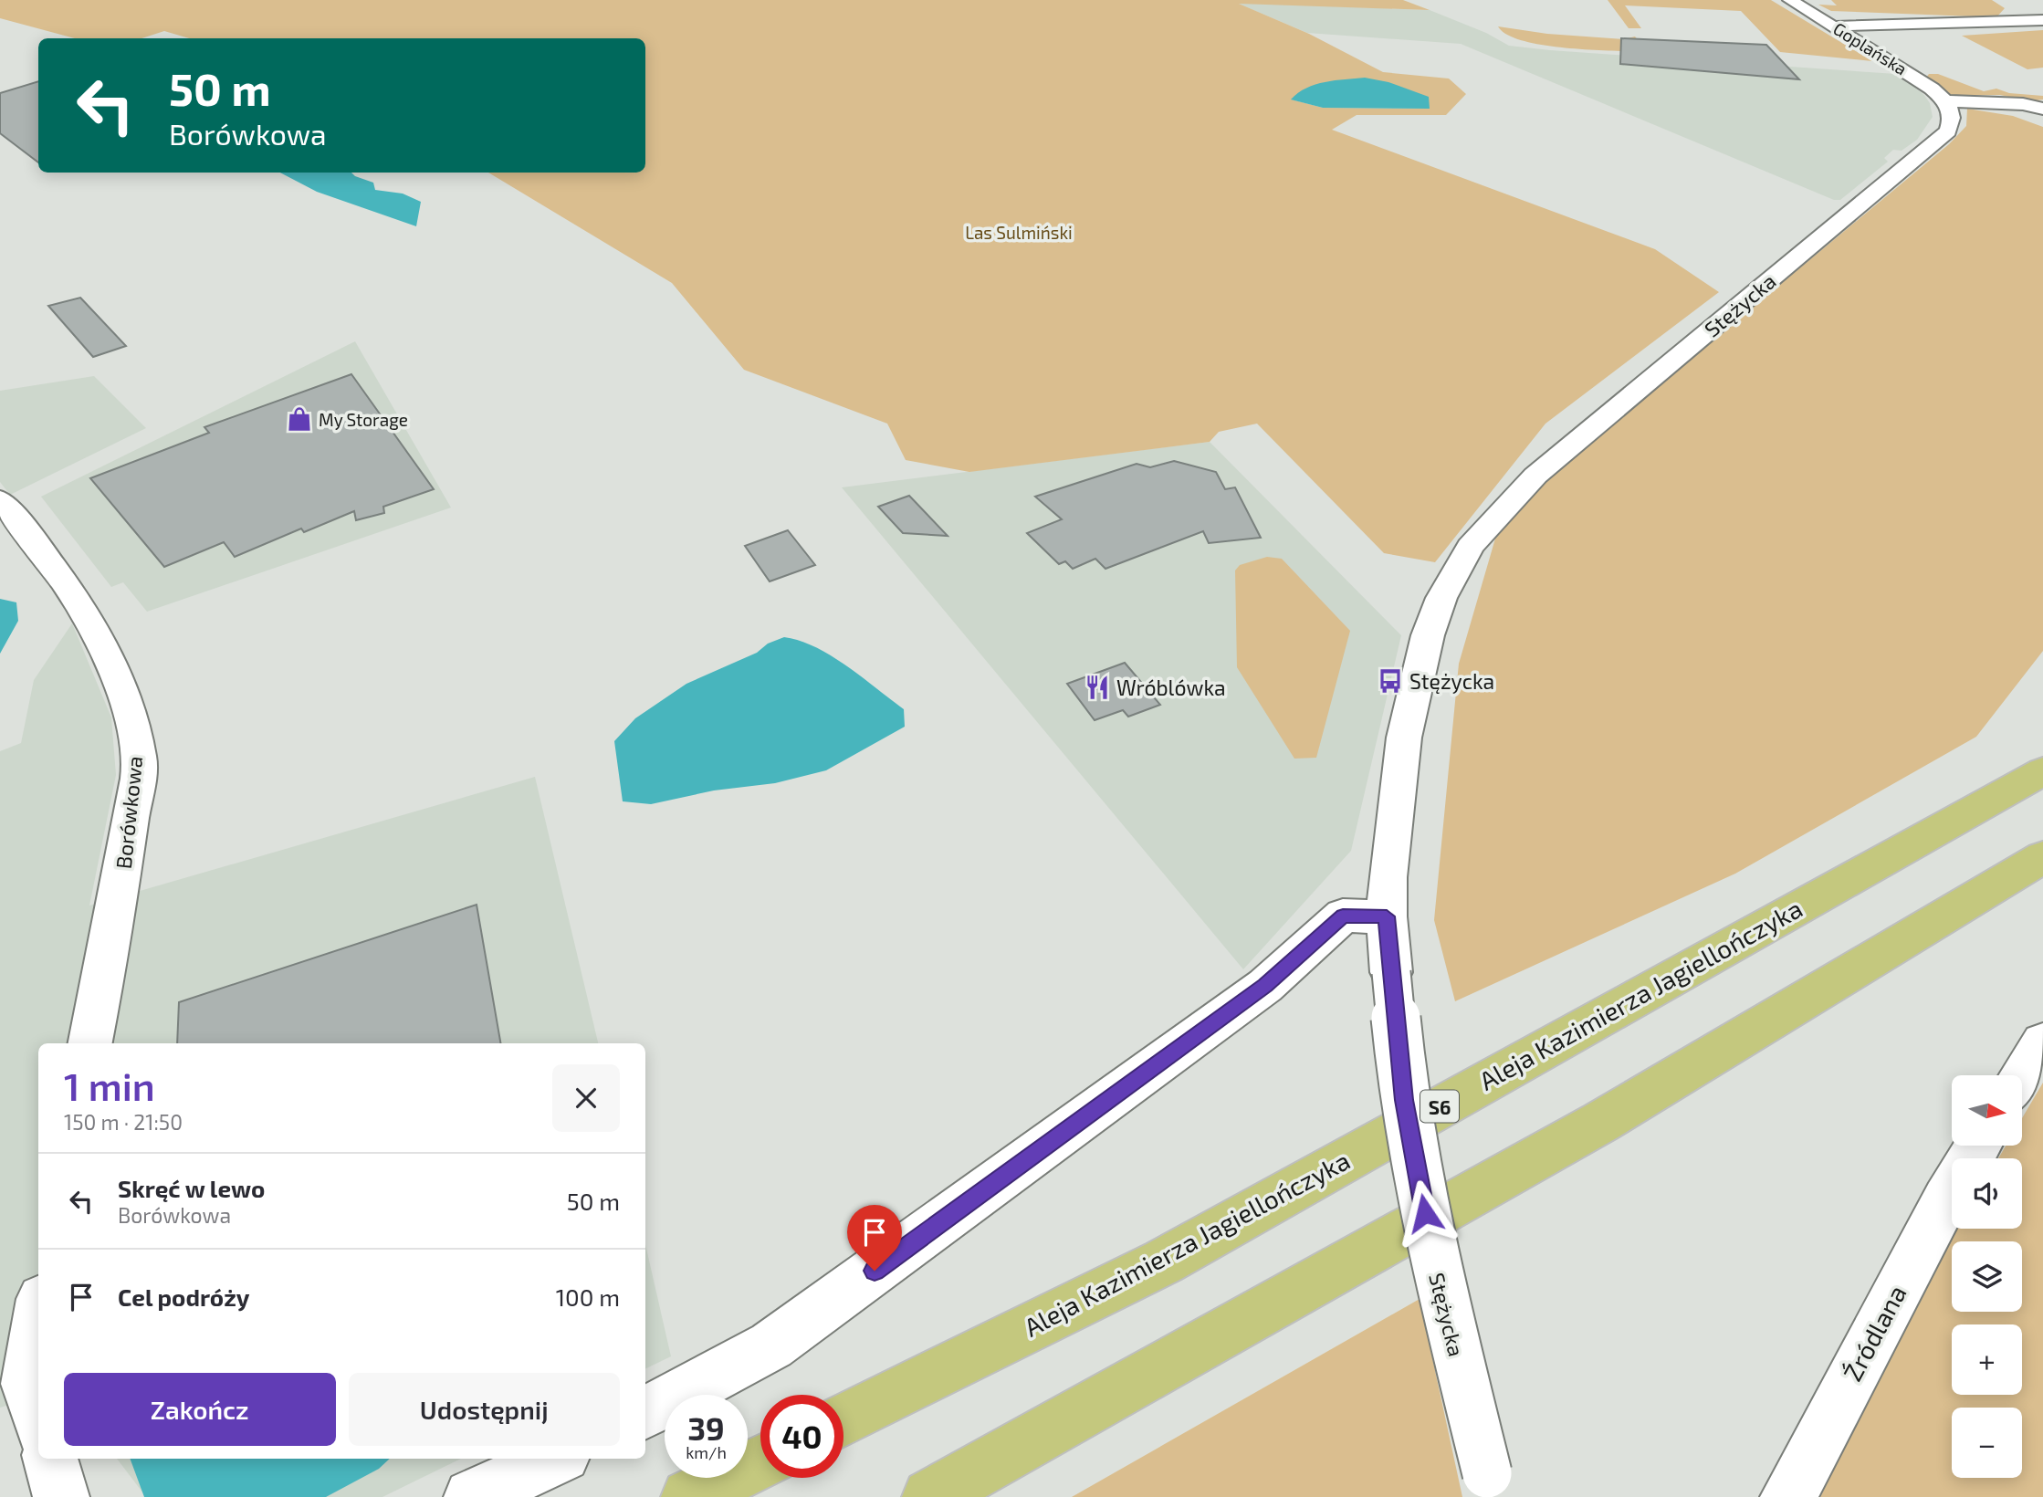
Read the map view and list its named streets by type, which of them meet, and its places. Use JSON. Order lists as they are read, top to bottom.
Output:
{
  "streets": {
    "highway": ["Aleja Kazimierza Jagiellończyka", "S6"],
    "street": [
      "Goplańska",
      "Stężycka",
      "Borówkowa",
      "Źródlana"
    ]
  },
  "crossings": [
    ["Goplańska", "Stężycka"]
  ],
  "parks": ["Las Sulmiński"],
  "places": {
    "shop": ["My Storage"],
    "bus stop": ["Stężycka"],
    "restaurant": ["Wróblówka"]
  },
  "north": "right",
  "page": {
    "turn": ["50 m", "Borówkowa"],
    "heading": ["1 min", "150 m · 21:50"],
    "map_buttons": ["+", "−"],
    "list": [
      {
        "name": "Skręć w lewo",
        "note": "Borówkowa",
        "value": "50 m"
      },
      {
        "name": "Cel podróży",
        "value": "100 m"
      }
    ],
    "buttons": ["Zakończ", "Udostępnij"],
    "speed": "39 km/h",
    "limit": "40"
  }
}
